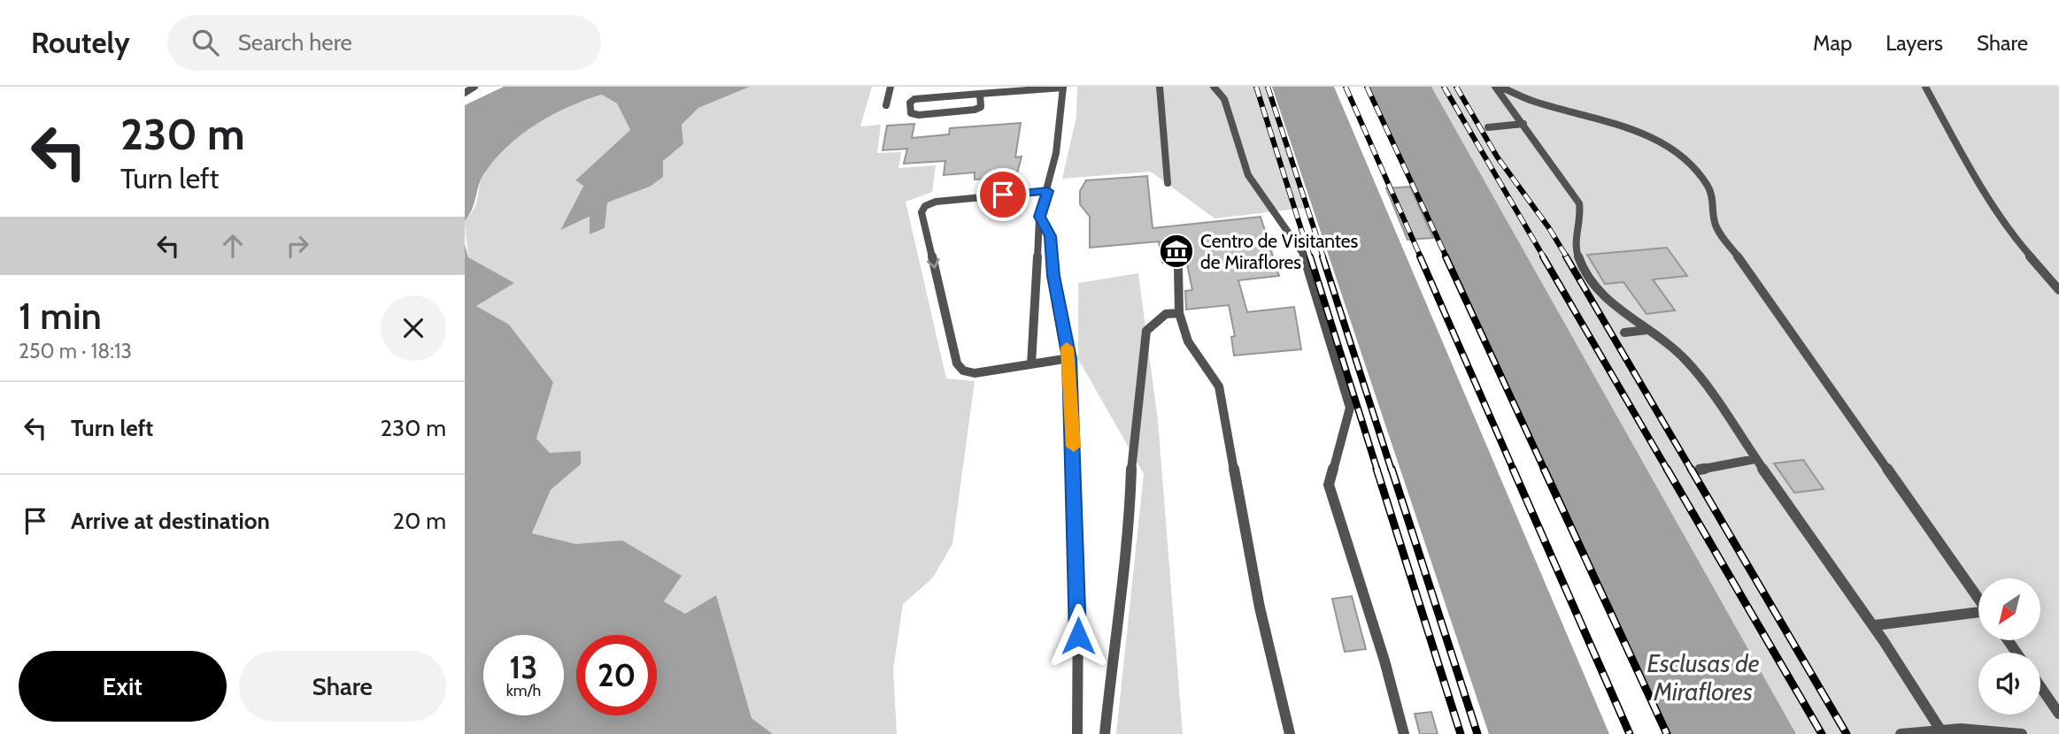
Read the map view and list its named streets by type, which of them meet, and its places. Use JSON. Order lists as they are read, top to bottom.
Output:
{
  "water": ["Esclusas de Miraflores"],
  "places": {
    "museum": ["Centro de Visitantes de Miraflores"]
  },
  "north": "bottom left",
  "page": {
    "header": "Routely",
    "search": "Search here",
    "nav": ["Map", "Layers", "Share"],
    "turn": ["230 m", "Turn left"],
    "heading": ["1 min", "250 m · 18:13"],
    "list": [
      {
        "name": "Turn left",
        "value": "230 m"
      },
      {
        "name": "Arrive at destination",
        "value": "20 m"
      }
    ],
    "speed": "13 km/h",
    "limit": "20",
    "buttons": ["Exit", "Share"]
  }
}
